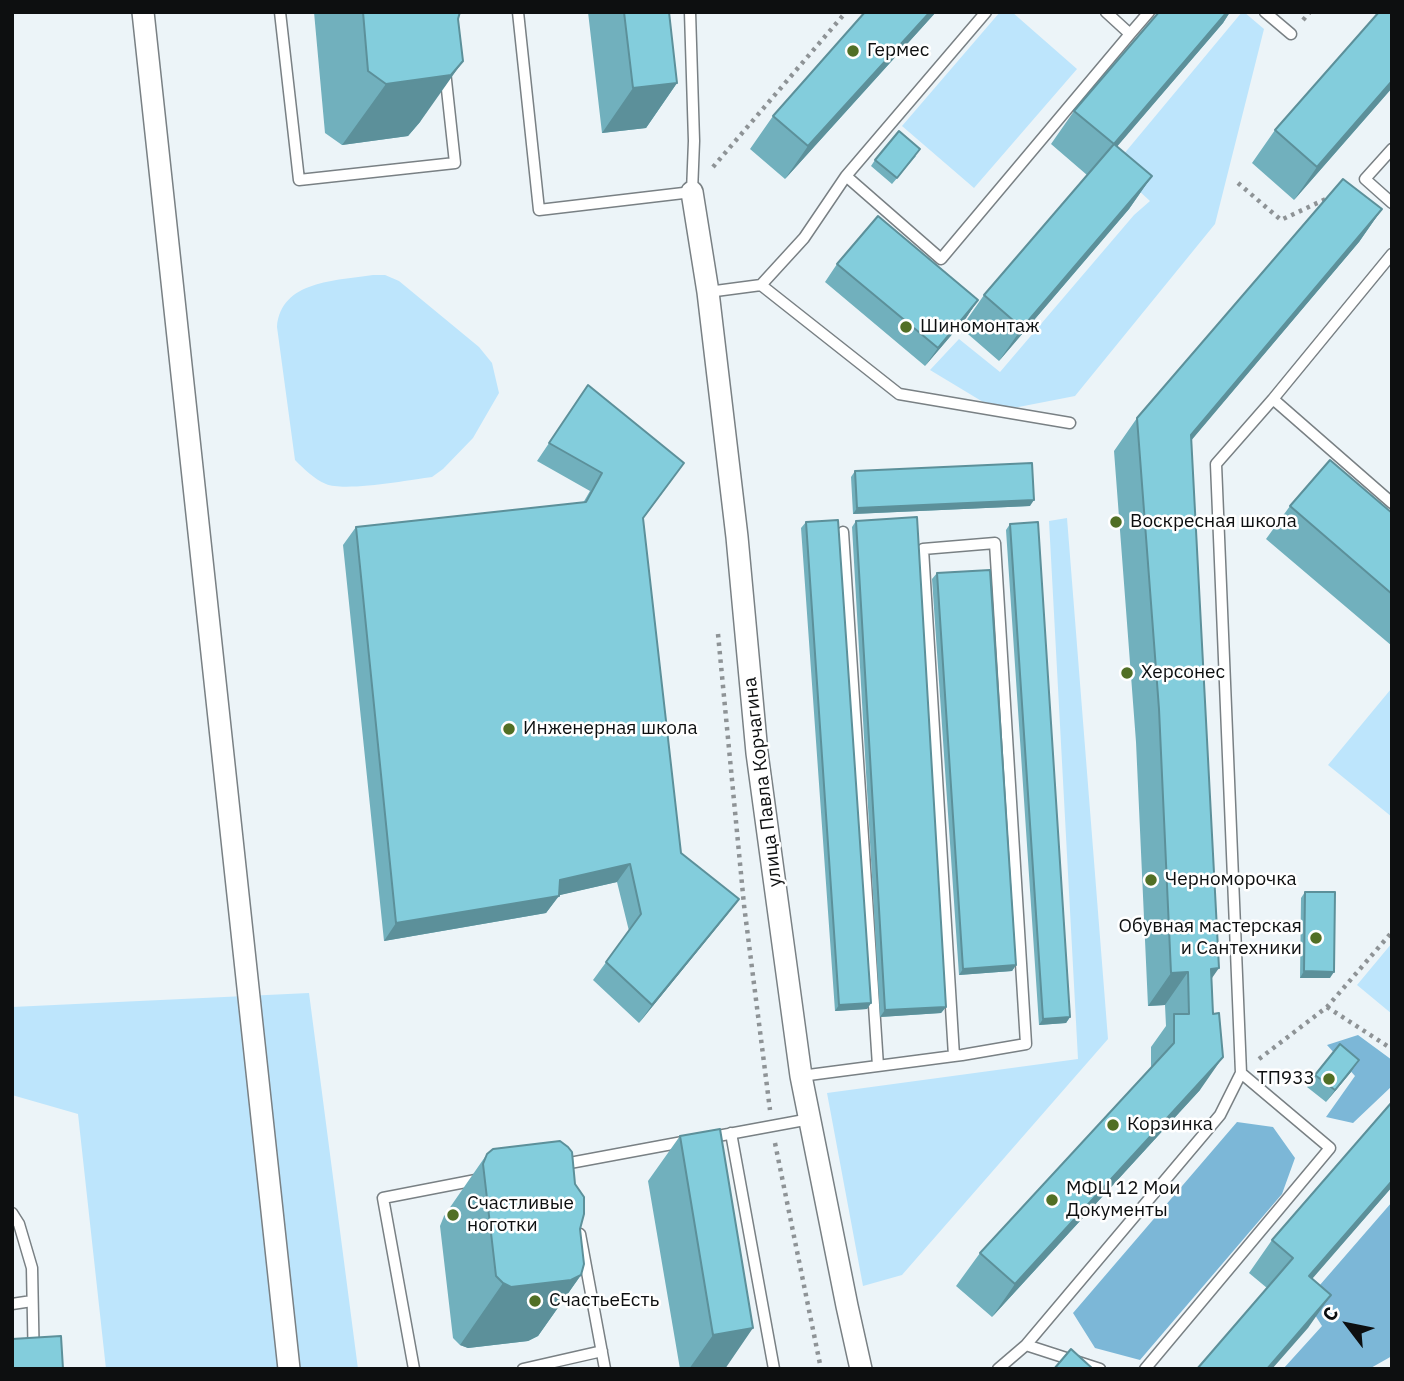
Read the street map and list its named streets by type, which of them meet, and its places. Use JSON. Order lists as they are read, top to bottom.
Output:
{
  "streets": {
    "street": ["улица Павла Корчагина"]
  },
  "places": [
    "Гермес",
    "Шиномонтаж",
    "Воскресная школа",
    "Херсонес",
    "Инженерная школа",
    "Черноморочка",
    "Обувная мастерская и Сантехники",
    "ТП933",
    "Корзинка",
    "МФЦ 12 Мои Документы",
    "Счастливые ноготки",
    "СчастьеЕсть"
  ],
  "north": "top left"
}
